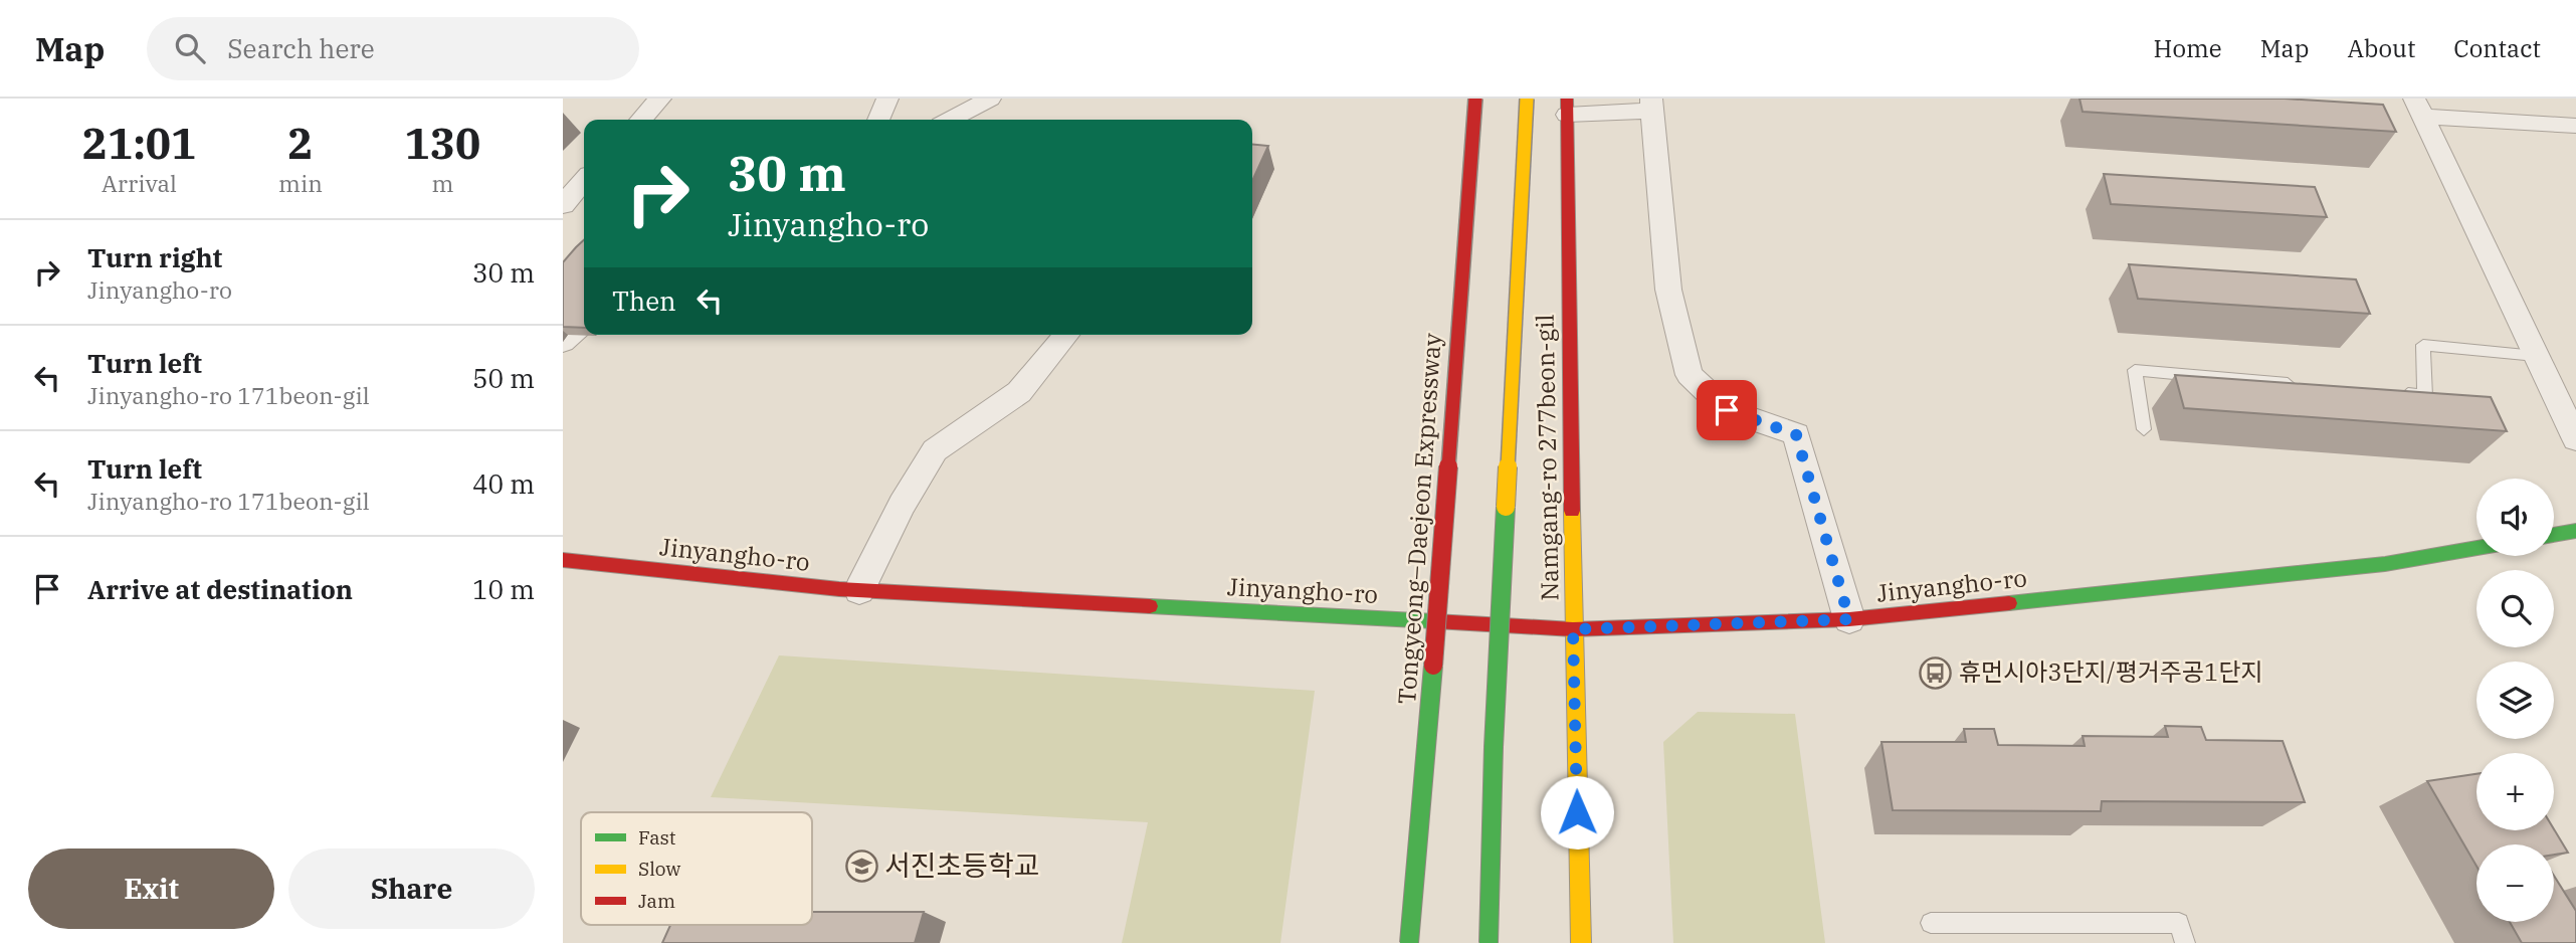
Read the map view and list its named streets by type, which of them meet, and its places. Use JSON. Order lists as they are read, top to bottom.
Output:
{
  "streets": {
    "main road": ["Namgang-ro 277beon-gil", "Tongyeong–Daejeon Expressway", "Jinyangho-ro"]
  },
  "crossings": [
    ["Namgang-ro 277beon-gil", "Jinyangho-ro"]
  ],
  "places": {
    "bus stop": ["휴먼시아3단지/평거주공1단지"],
    "school or university": ["서진초등학교"]
  },
  "legend": ["Fast", "Slow", "Jam"],
  "page": {
    "header": "Map",
    "search": "Search here",
    "nav": [
      "Home",
      "Map",
      "About",
      "Contact"
    ],
    "eta": [
      "21:01",
      "Arrival",
      "2",
      "min",
      "130",
      "m"
    ],
    "turn": ["30 m", "Jinyangho-ro"],
    "list": [
      {
        "name": "Turn right",
        "note": "Jinyangho-ro",
        "value": "30 m"
      },
      {
        "name": "Turn left",
        "note": "Jinyangho-ro 171beon-gil",
        "value": "50 m"
      },
      {
        "name": "Turn left",
        "note": "Jinyangho-ro 171beon-gil",
        "value": "40 m"
      },
      {
        "name": "Arrive at destination",
        "value": "10 m"
      }
    ],
    "then": "Then",
    "map_buttons": ["+", "−"],
    "buttons": ["Exit", "Share"]
  }
}
